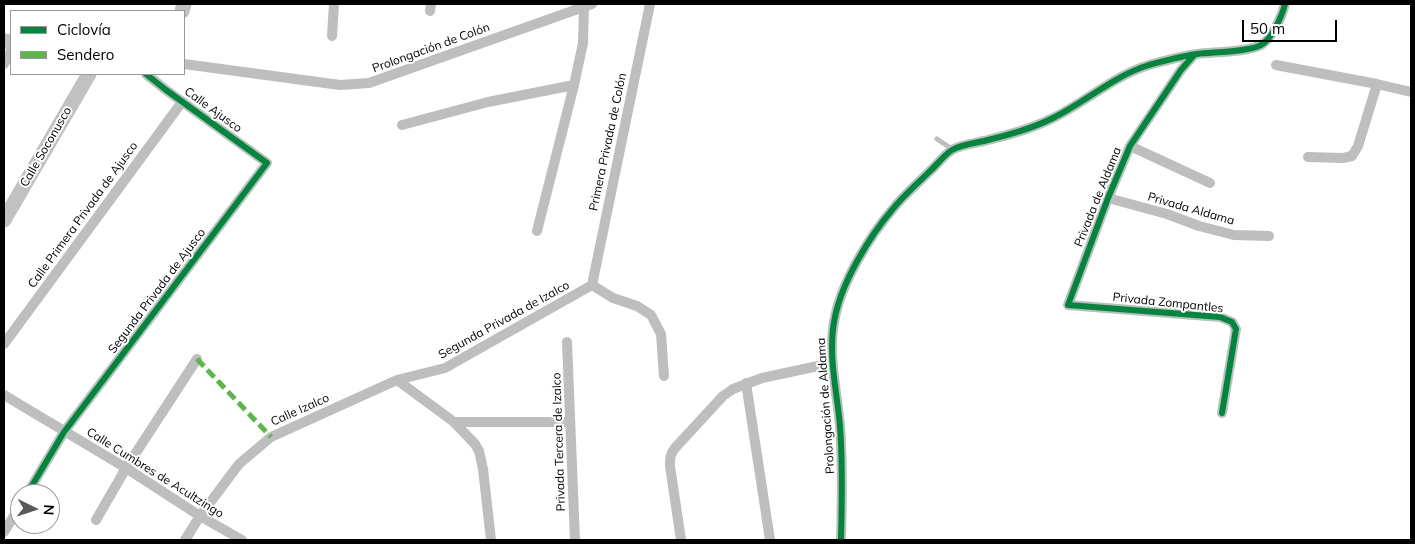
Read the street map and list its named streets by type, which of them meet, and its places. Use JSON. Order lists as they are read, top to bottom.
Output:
{
  "streets": {
    "main road": ["Calle Soconusco"],
    "street": [
      "Prolongación de Colón",
      "Calle Ajusco",
      "Primera Privada de Colón",
      "Privada de Aldama",
      "Privada Aldama",
      "Calle Primera Privada de Ajusco",
      "Segunda Privada de Ajusco",
      "Privada Zompantles",
      "Segunda Privada de Izalco",
      "Prolongación de Aldama",
      "Calle Izalco",
      "Privada Tercera de Izalco",
      "Calle Cumbres de Acultzingo"
    ]
  },
  "crossings": [
    ["Calle Ajusco", "Calle Primera Privada de Ajusco"],
    ["Calle Ajusco", "Segunda Privada de Ajusco"],
    ["Primera Privada de Colón", "Segunda Privada de Izalco"],
    ["Privada de Aldama", "Privada Aldama"],
    ["Privada de Aldama", "Privada Zompantles"],
    ["Segunda Privada de Ajusco", "Calle Cumbres de Acultzingo"],
    ["Segunda Privada de Izalco", "Calle Izalco"],
    ["Calle Izalco", "Calle Cumbres de Acultzingo"]
  ],
  "legend": ["Ciclovía", "Sendero"],
  "scale_bar": "50 m",
  "north": "right"
}
